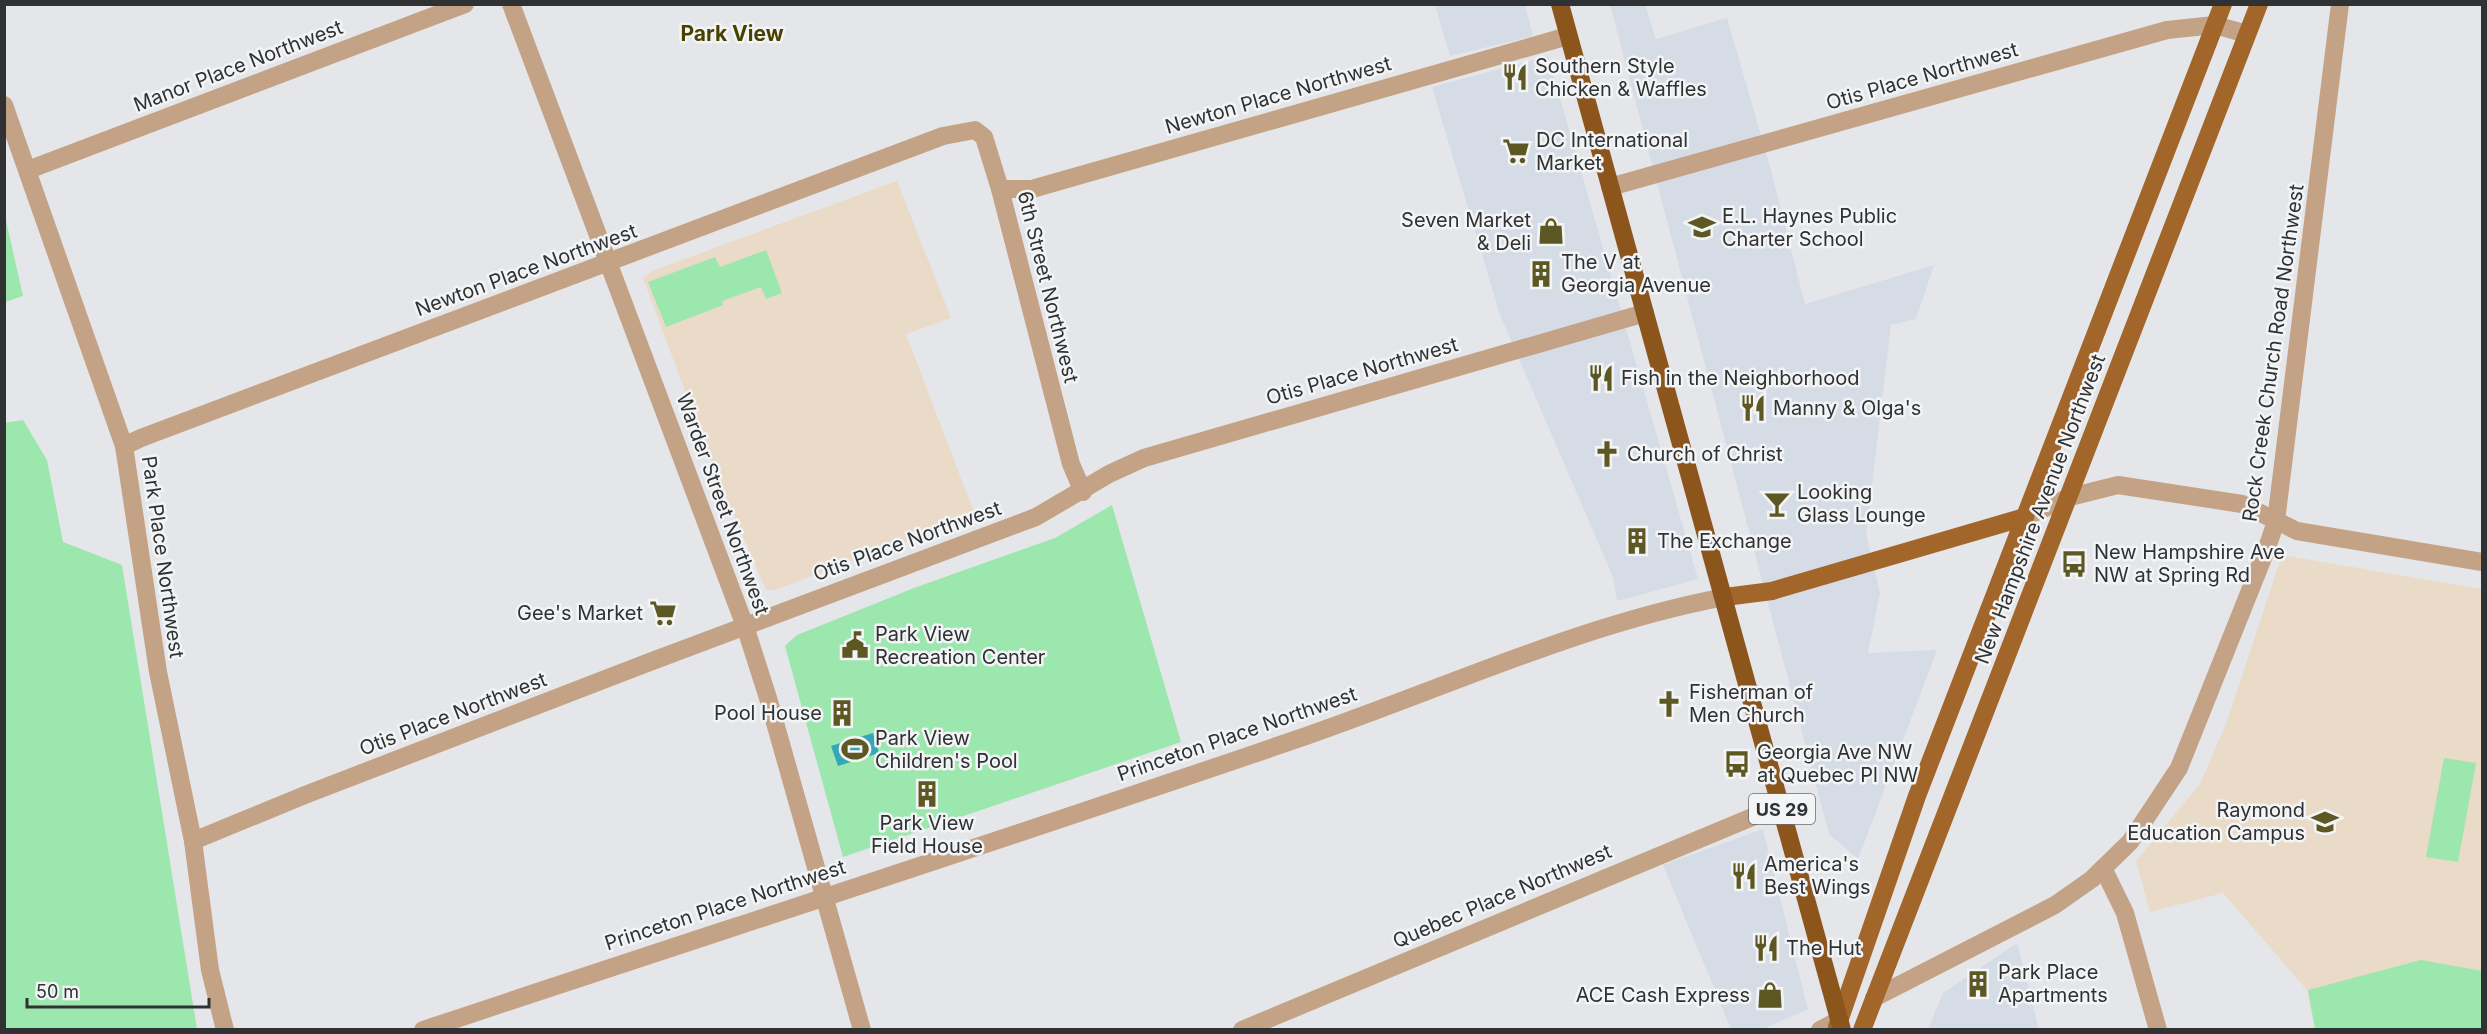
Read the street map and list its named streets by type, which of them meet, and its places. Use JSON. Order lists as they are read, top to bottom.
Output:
{
  "streets": {
    "highway": ["US 29"],
    "main road": ["New Hampshire Avenue Northwest", "Princeton Place Northwest"],
    "street": [
      "Manor Place Northwest",
      "Otis Place Northwest",
      "Newton Place Northwest",
      "6th Street Northwest",
      "Rock Creek Church Road Northwest",
      "Warder Street Northwest",
      "Park Place Northwest",
      "Quebec Place Northwest"
    ]
  },
  "crossings": [
    ["Manor Place Northwest", "Park Place Northwest"],
    ["Otis Place Northwest", "6th Street Northwest"],
    ["Otis Place Northwest", "Warder Street Northwest"],
    ["Otis Place Northwest", "New Hampshire Avenue Northwest"],
    ["Otis Place Northwest", "Park Place Northwest"],
    ["Otis Place Northwest", "US 29"],
    ["Newton Place Northwest", "6th Street Northwest"],
    ["Newton Place Northwest", "Warder Street Northwest"],
    ["Newton Place Northwest", "Park Place Northwest"],
    ["Newton Place Northwest", "US 29"],
    ["Rock Creek Church Road Northwest", "New Hampshire Avenue Northwest"],
    ["Rock Creek Church Road Northwest", "Princeton Place Northwest"],
    ["Warder Street Northwest", "Princeton Place Northwest"],
    ["New Hampshire Avenue Northwest", "Princeton Place Northwest"],
    ["New Hampshire Avenue Northwest", "US 29"],
    ["Princeton Place Northwest", "US 29"],
    ["US 29", "Quebec Place Northwest"]
  ],
  "districts": ["Park View"],
  "places": {
    "restaurant": [
      "Southern Style Chicken & Waffles",
      "Fish in the Neighborhood",
      "Manny & Olga's",
      "America's Best Wings",
      "The Hut"
    ],
    "supermarket": ["DC International Market", "Gee's Market"],
    "school or university": ["E.L. Haynes Public Charter School", "Raymond Education Campus"],
    "shop": ["Seven Market & Deli", "ACE Cash Express"],
    "building": [
      "The V at Georgia Avenue",
      "The Exchange",
      "Pool House",
      "Park View Field House",
      "Park Place Apartments"
    ],
    "church": ["Church of Christ", "Fisherman of Men Church"],
    "bar": ["Looking Glass Lounge"],
    "bus stop": ["New Hampshire Ave NW at Spring Rd", "Georgia Ave NW at Quebec Pl NW"],
    "public building": ["Park View Recreation Center"],
    "sports": ["Park View Children's Pool"]
  },
  "scale_bar": "50 m"
}
